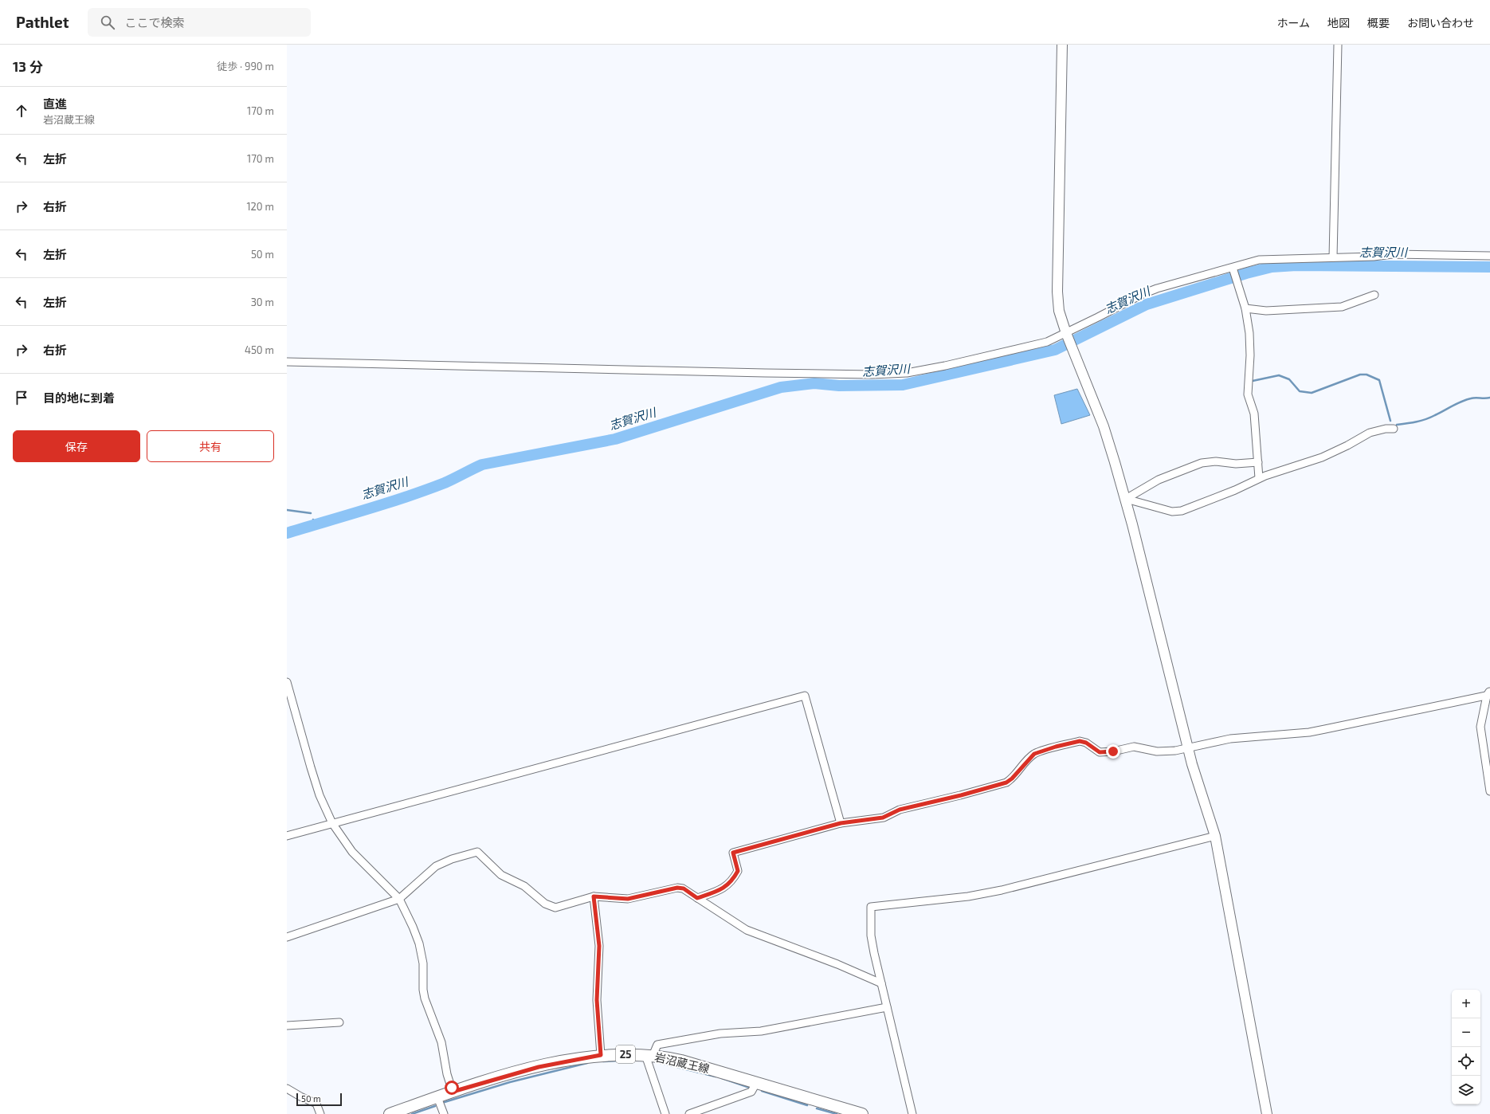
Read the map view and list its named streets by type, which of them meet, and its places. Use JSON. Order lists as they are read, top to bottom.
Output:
{
  "streets": {
    "main road": ["25", "岩沼蔵王線"]
  },
  "water": ["志賀沢川"],
  "scale_bar": "50 m",
  "page": {
    "header": "Pathlet",
    "search": "ここで検索",
    "nav": [
      "ホーム",
      "地図",
      "概要",
      "お問い合わせ"
    ],
    "heading": ["13 分", "徒歩 · 990 m"],
    "list": [
      ["直進", "岩沼蔵王線", "170 m"],
      ["左折", "170 m"],
      ["右折", "120 m"],
      ["左折", "50 m"],
      ["左折", "30 m"],
      ["右折", "450 m"],
      "目的地に到着"
    ],
    "buttons": ["保存", "共有"],
    "map_buttons": ["+", "−"],
    "scale": "50 m"
  }
}
